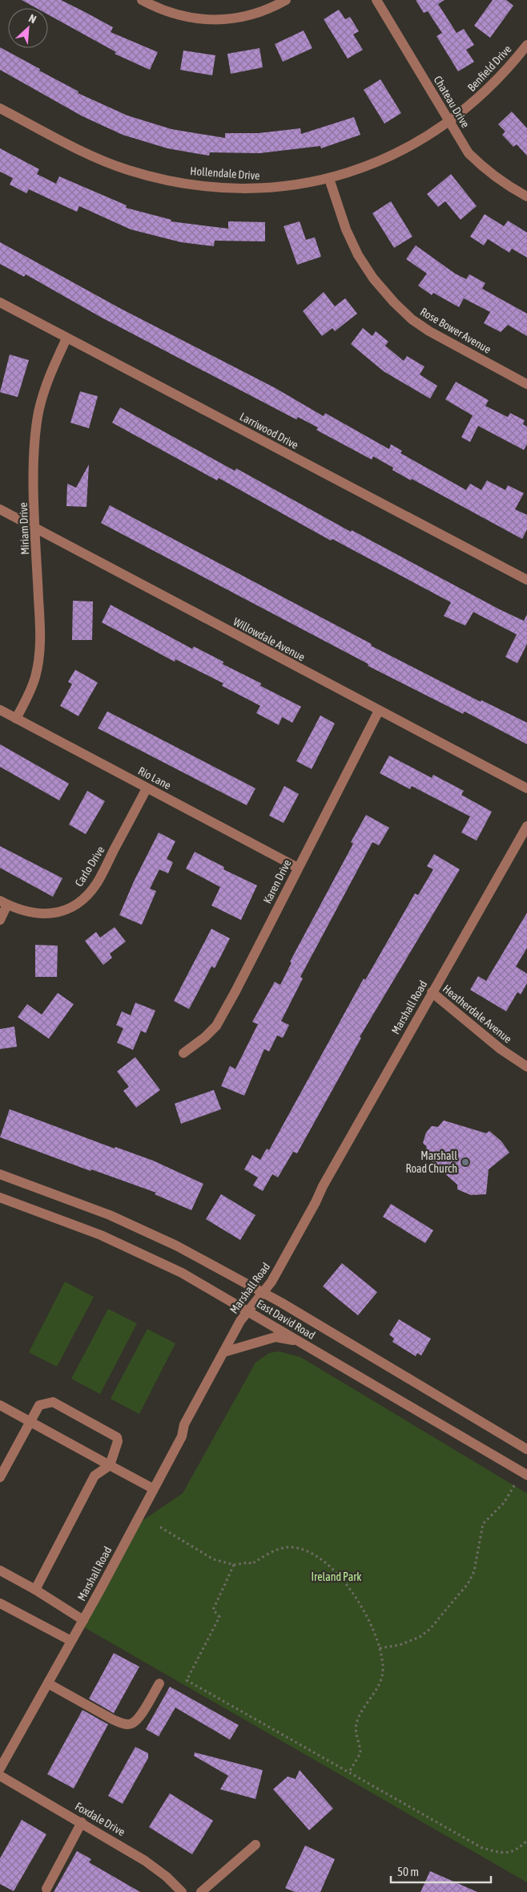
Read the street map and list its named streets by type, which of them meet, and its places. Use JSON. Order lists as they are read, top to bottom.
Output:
{
  "streets": {
    "street": [
      "Benfield Drive",
      "Chateau Drive",
      "Hollendale Drive",
      "Rose Bower Avenue",
      "Larriwood Drive",
      "Miriam Drive",
      "Willowdale Avenue",
      "Rio Lane",
      "Carlo Drive",
      "Karen Drive",
      "Marshall Road",
      "Heatherdale Avenue",
      "East David Road",
      "Foxdale Drive"
    ]
  },
  "crossings": [
    ["Benfield Drive", "Chateau Drive"],
    ["Benfield Drive", "Hollendale Drive"],
    ["Chateau Drive", "Hollendale Drive"],
    ["Hollendale Drive", "Rose Bower Avenue"],
    ["Larriwood Drive", "Miriam Drive"],
    ["Miriam Drive", "Willowdale Avenue"],
    ["Miriam Drive", "Rio Lane"],
    ["Willowdale Avenue", "Karen Drive"],
    ["Rio Lane", "Carlo Drive"],
    ["Rio Lane", "Karen Drive"],
    ["Marshall Road", "Heatherdale Avenue"],
    ["Marshall Road", "East David Road"]
  ],
  "parks": ["Ireland Park"],
  "places": ["Marshall Road Church"],
  "scale_bar": "50 m",
  "north": "top right"
}
